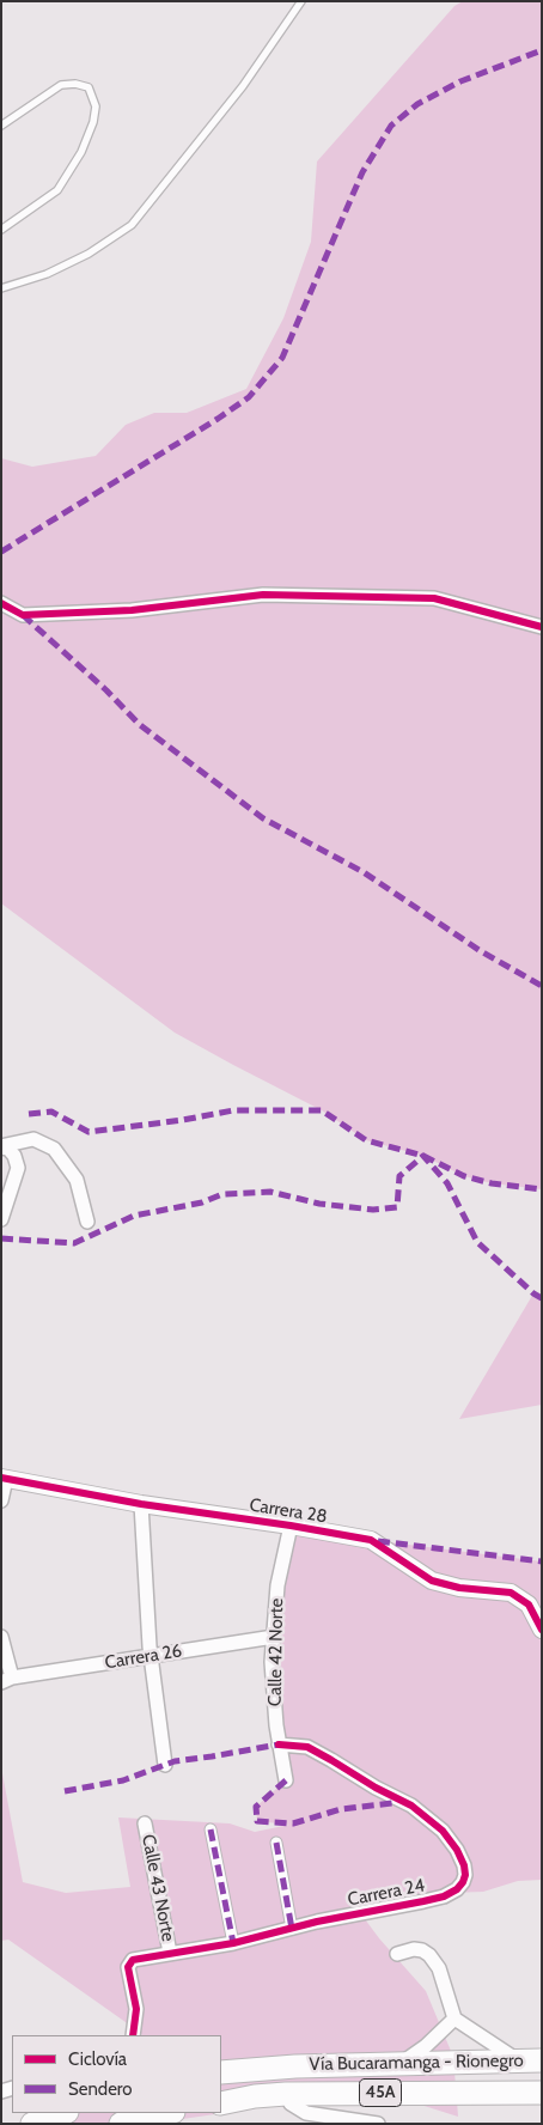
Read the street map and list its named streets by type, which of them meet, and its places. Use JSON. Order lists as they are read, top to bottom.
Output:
{
  "streets": {
    "highway": ["Vía Bucaramanga - Rionegro", "45A"],
    "street": [
      "Carrera 28",
      "Calle 42 Norte",
      "Carrera 26",
      "Calle 43 Norte",
      "Carrera 24"
    ]
  },
  "crossings": [
    ["Carrera 28", "Calle 42 Norte"],
    ["Calle 42 Norte", "Carrera 26"],
    ["Calle 42 Norte", "Carrera 24"],
    ["Calle 43 Norte", "Carrera 24"]
  ],
  "legend": ["Ciclovía", "Sendero"]
}
